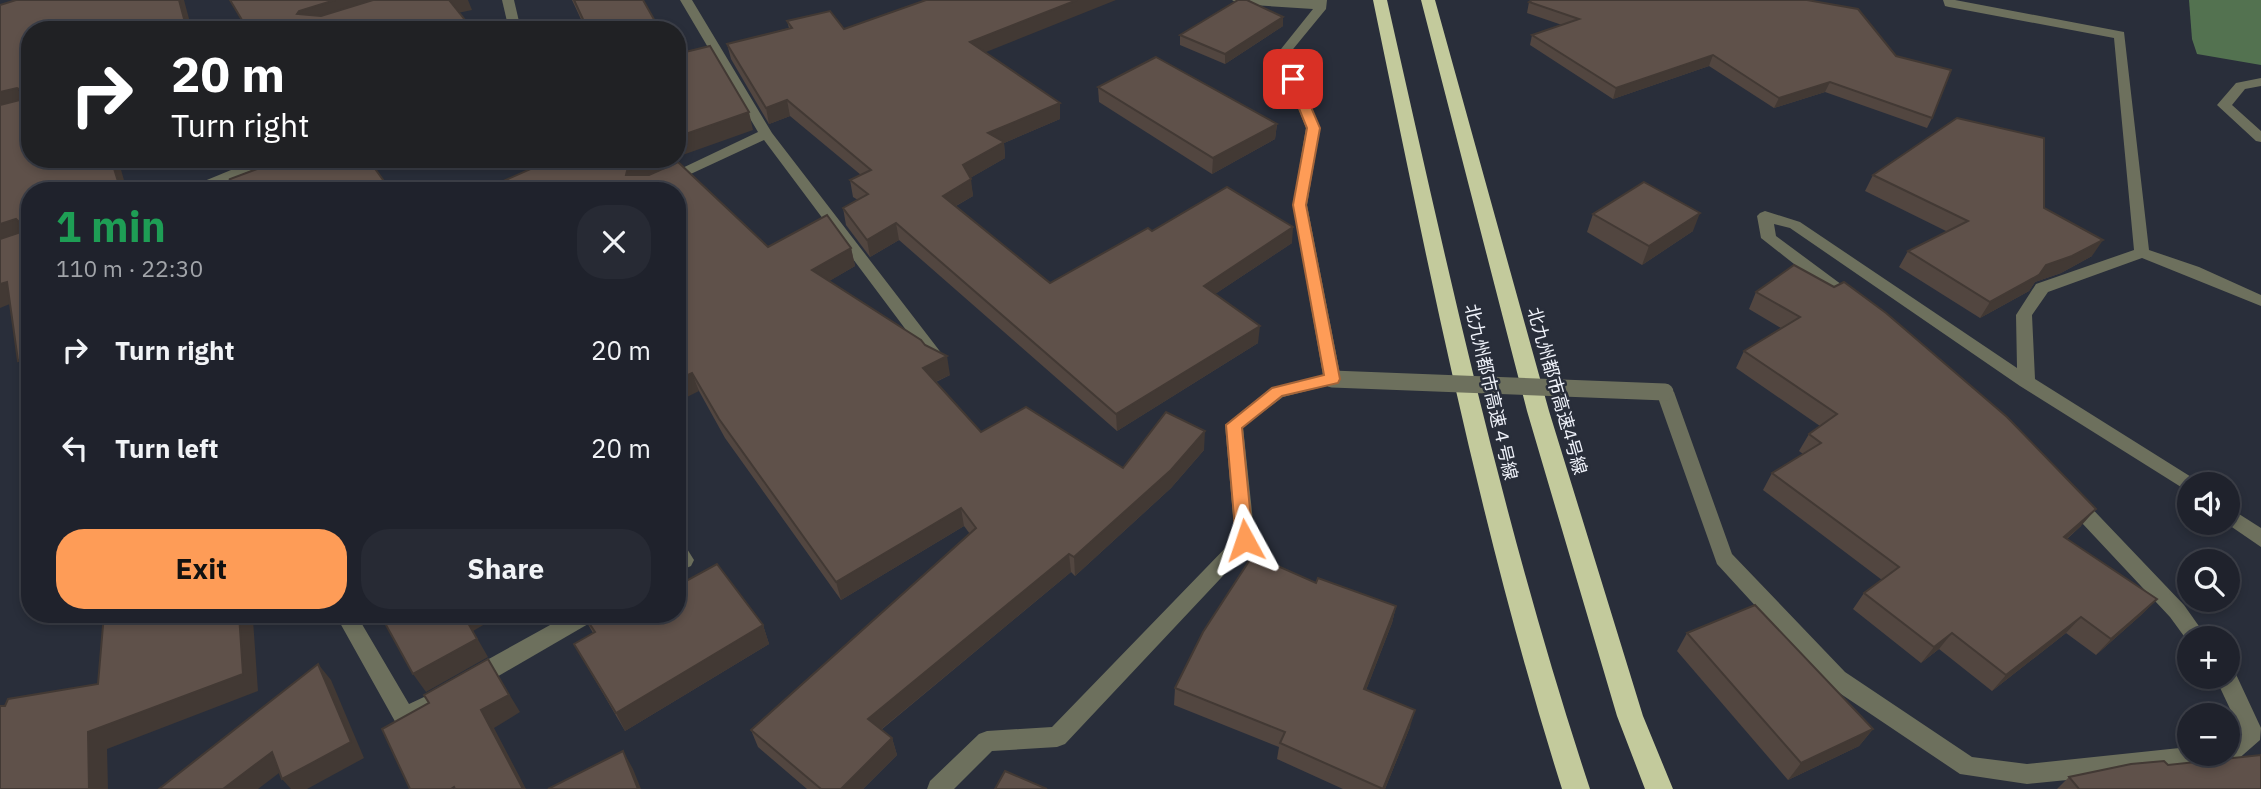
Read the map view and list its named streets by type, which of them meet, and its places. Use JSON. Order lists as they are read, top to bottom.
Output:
{
  "streets": {
    "highway": ["北九州都市高速4号線", "北九州都市高速４号線"]
  },
  "page": {
    "turn": ["20 m", "Turn right"],
    "heading": ["1 min", "110 m · 22:30"],
    "list": [
      {
        "name": "Turn right",
        "value": "20 m"
      },
      {
        "name": "Turn left",
        "value": "20 m"
      }
    ],
    "map_buttons": ["+", "−"],
    "buttons": ["Exit", "Share"]
  }
}
